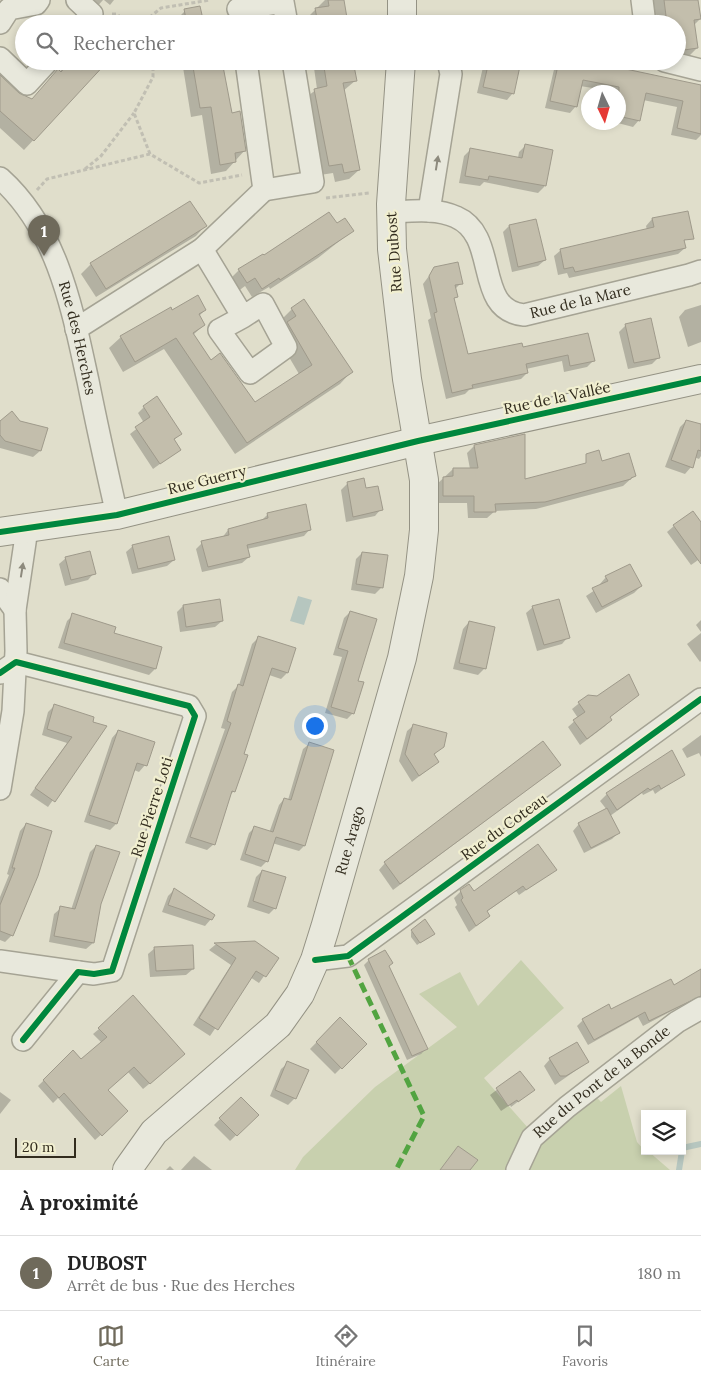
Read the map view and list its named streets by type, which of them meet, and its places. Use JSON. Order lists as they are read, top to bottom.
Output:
{
  "streets": {
    "main road": [
      "Rue Dubost",
      "Rue de la Vallée",
      "Rue Guerry",
      "Rue Arago"
    ],
    "street": [
      "Rue de la Mare",
      "Rue des Herches",
      "Rue Pierre Loti",
      "Rue du Coteau",
      "Rue du Pont de la Bonde"
    ]
  },
  "crossings": [
    ["Rue Dubost", "Rue de la Mare"],
    ["Rue Dubost", "Rue de la Vallée"],
    ["Rue Dubost", "Rue Guerry"],
    ["Rue Dubost", "Rue Arago"],
    ["Rue des Herches", "Rue Guerry"],
    ["Rue de la Vallée", "Rue Guerry"],
    ["Rue de la Vallée", "Rue Arago"],
    ["Rue Guerry", "Rue Arago"],
    ["Rue du Coteau", "Rue Arago"]
  ],
  "scale_bar": "20 m",
  "north": "bottom",
  "page": {
    "search": "Rechercher",
    "pins": "1",
    "scale": "20 m",
    "heading": "À proximité",
    "list": [
      {
        "mark": "1",
        "name": "DUBOST",
        "note": "Arrêt de bus · Rue des Herches",
        "value": "180 m"
      }
    ],
    "nav": ["Carte", "Itinéraire", "Favoris"]
  }
}
